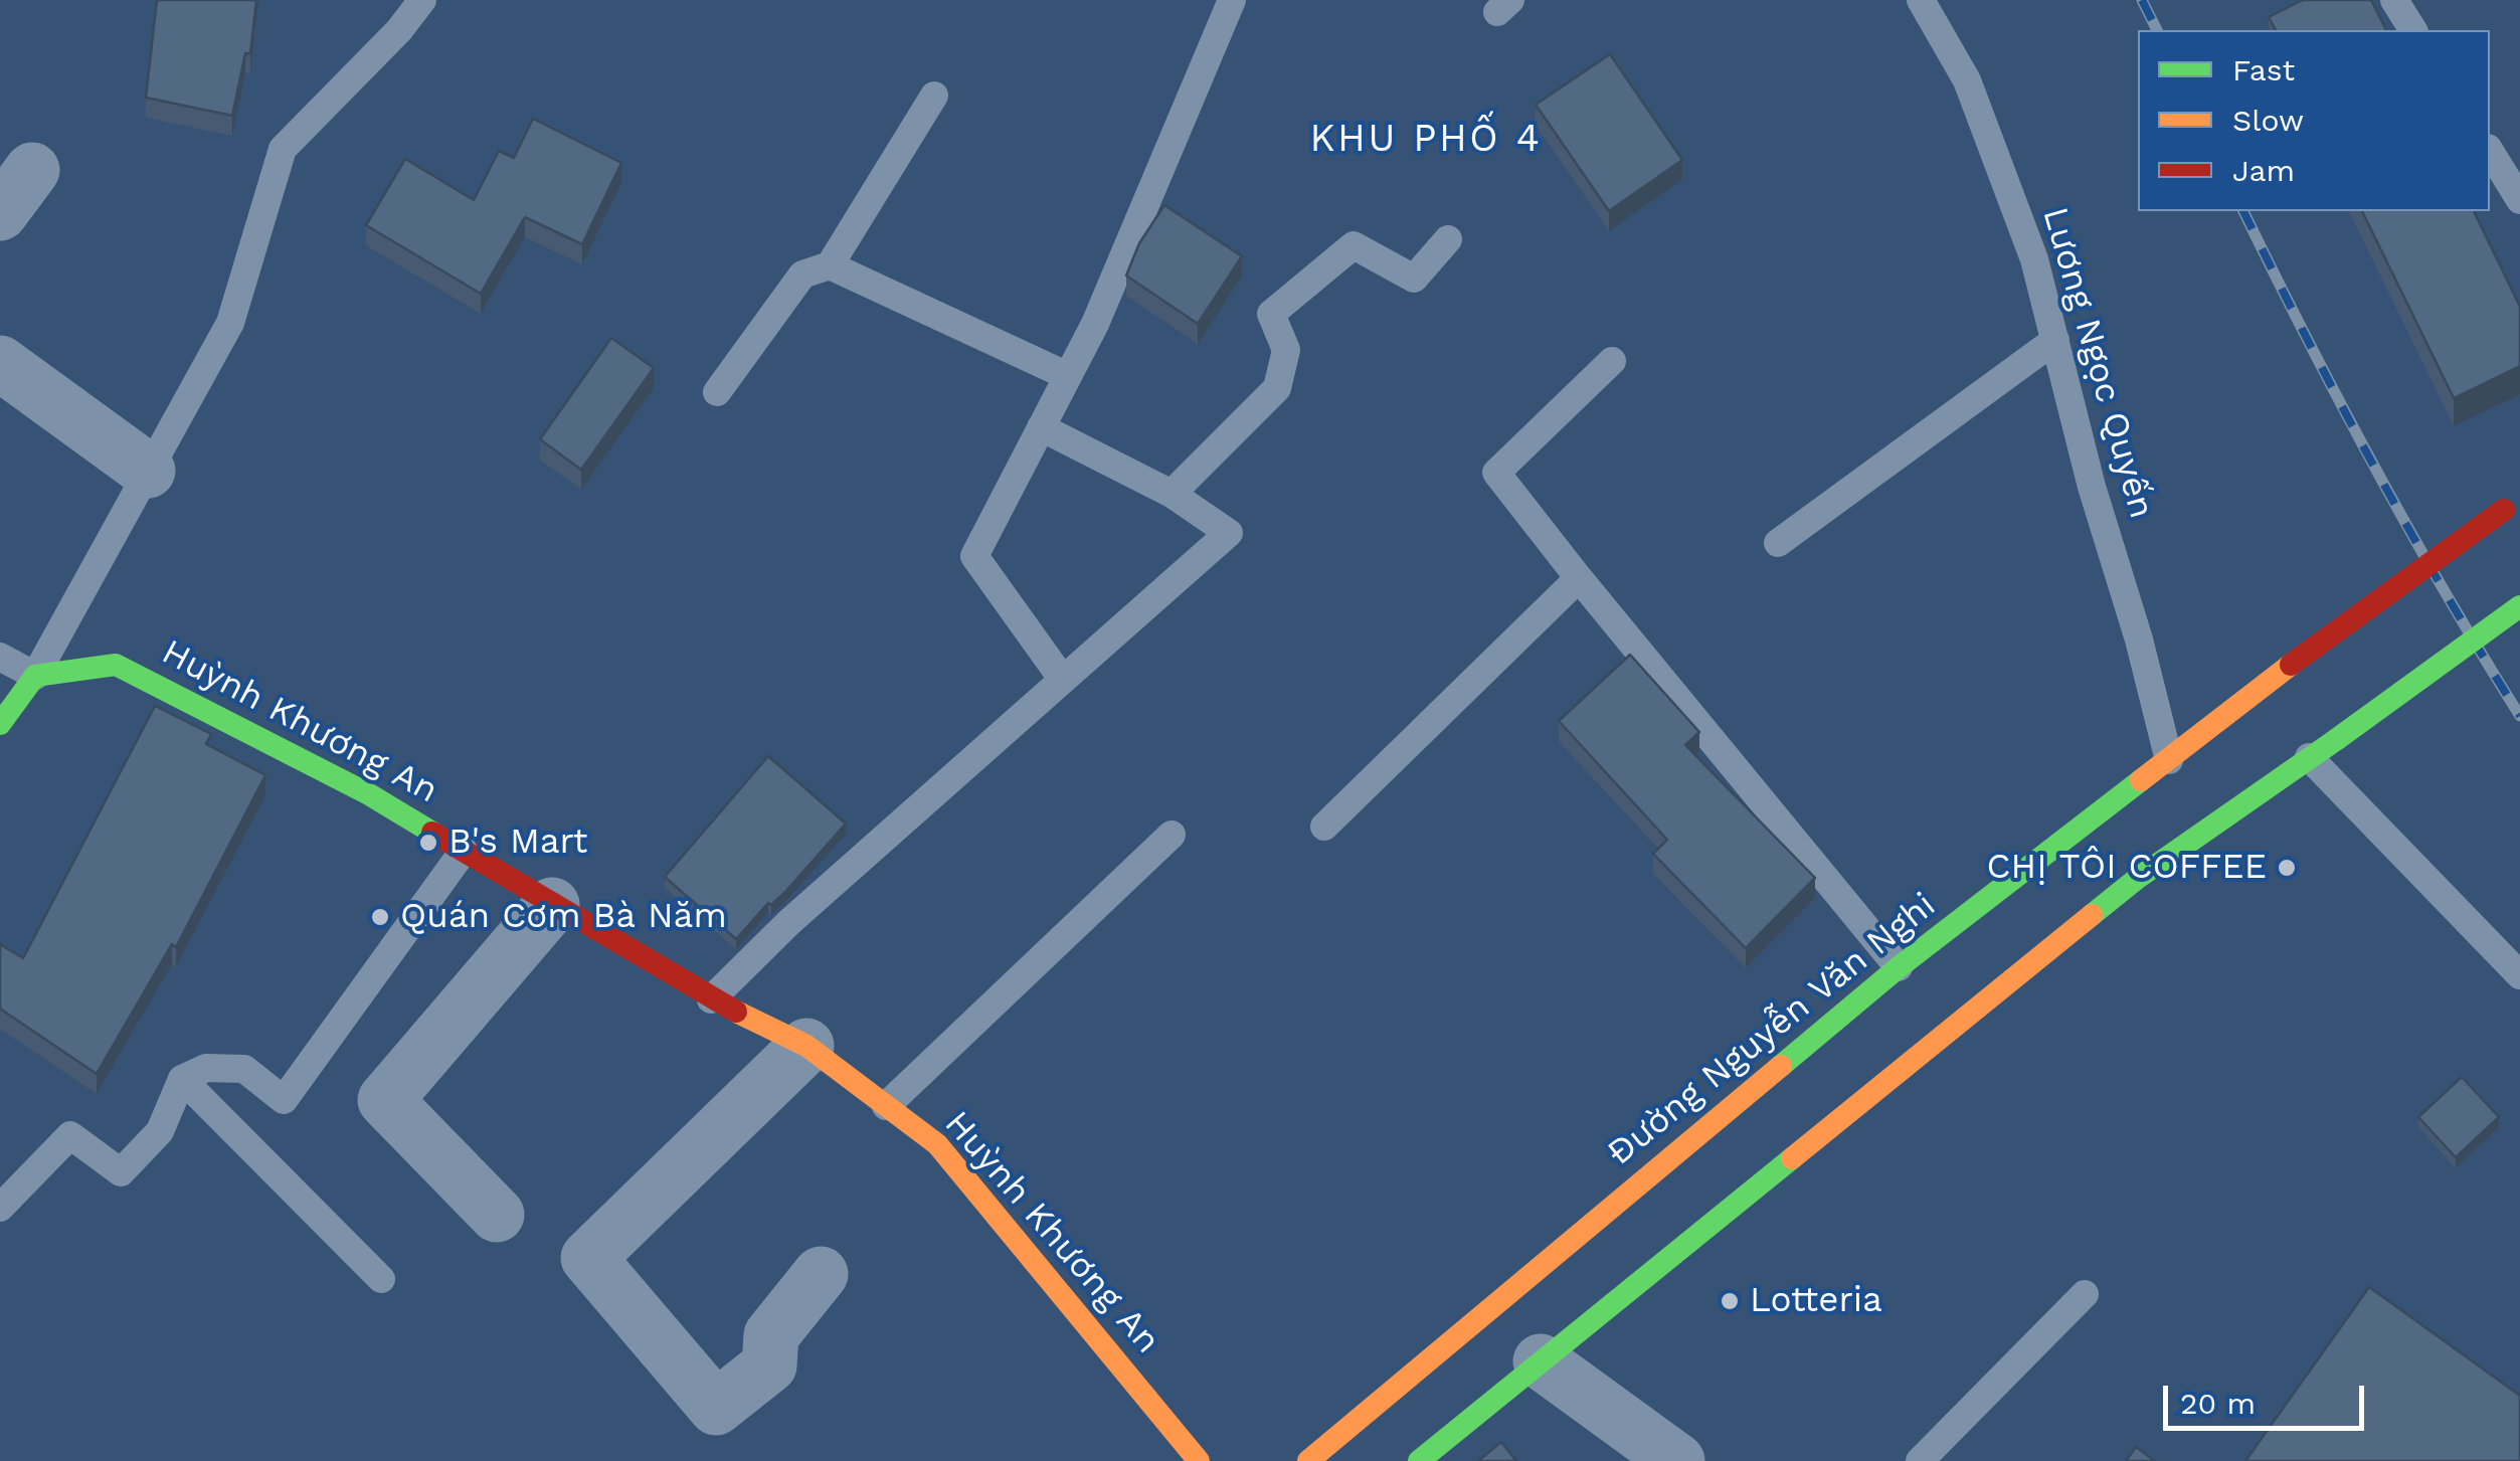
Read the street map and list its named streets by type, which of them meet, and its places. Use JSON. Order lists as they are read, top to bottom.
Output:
{
  "streets": {
    "main road": ["Huỳnh Khương An", "Đường Nguyễn Văn Nghi"],
    "lane": ["Lương Ngọc Quyến"]
  },
  "crossings": [
    ["Lương Ngọc Quyến", "Đường Nguyễn Văn Nghi"]
  ],
  "districts": ["KHU PHỐ 4"],
  "places": [
    "B's Mart",
    "CHỊ TÔI COFFEE",
    "Quán Cơm Bà Năm",
    "Lotteria"
  ],
  "legend": ["Fast", "Slow", "Jam"],
  "scale_bar": "20 m"
}
